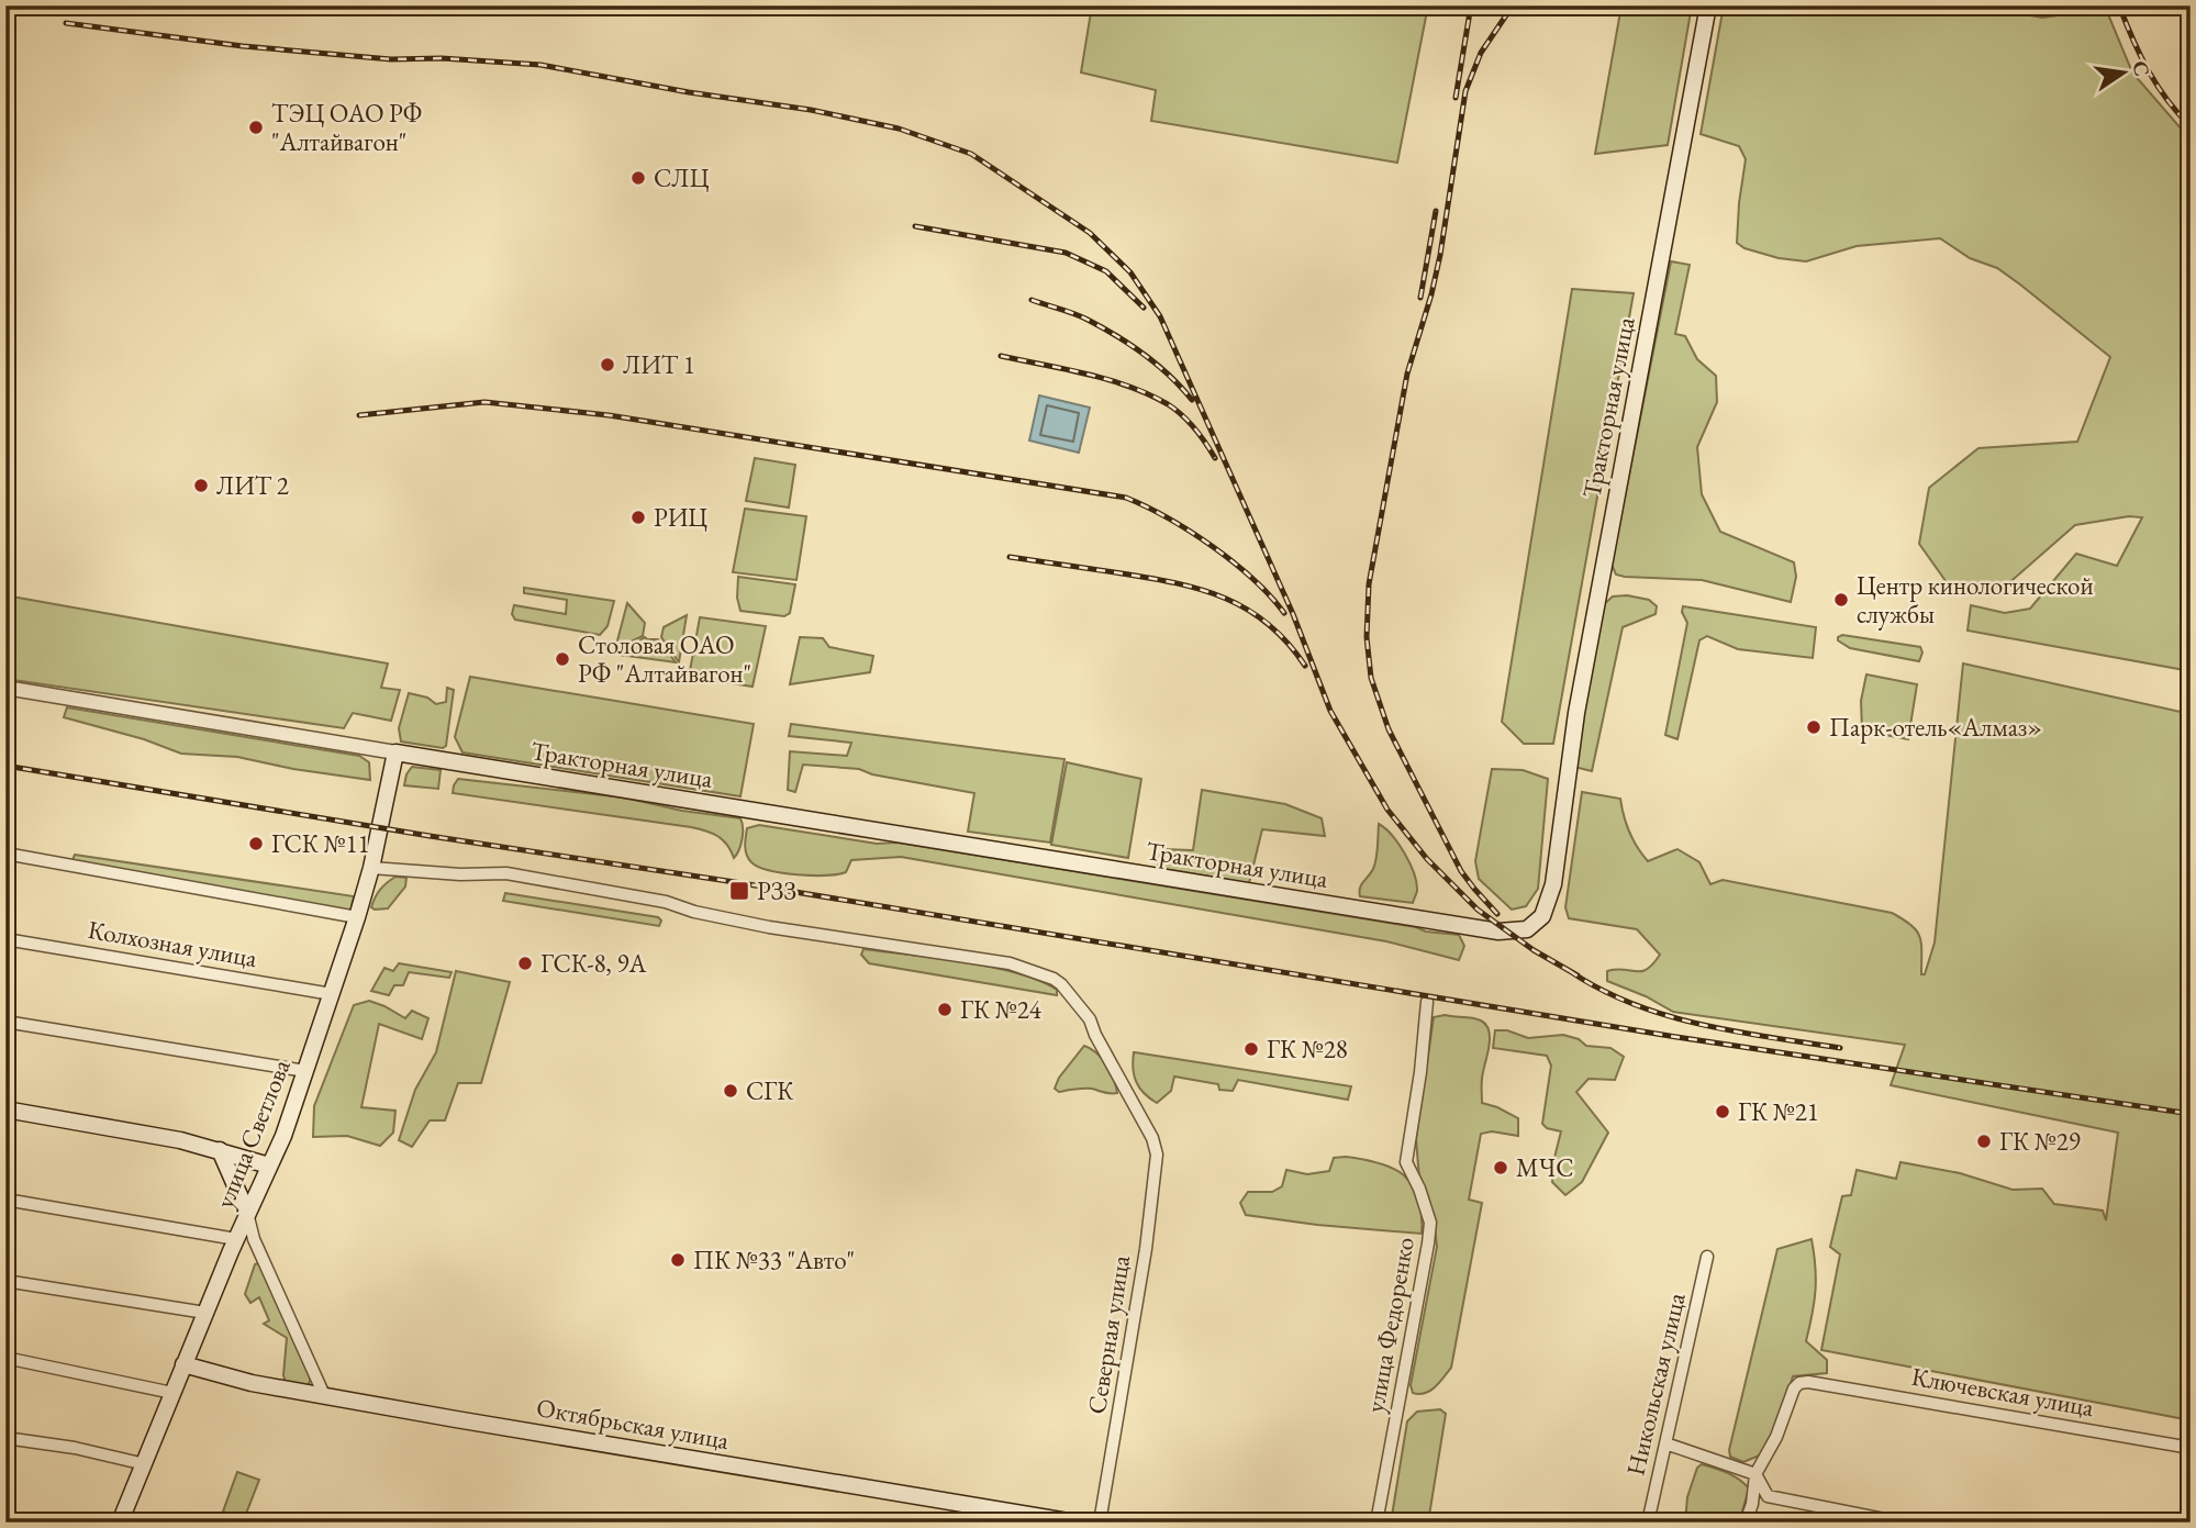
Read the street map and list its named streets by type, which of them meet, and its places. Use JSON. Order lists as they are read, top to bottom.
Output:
{
  "streets": {
    "main road": ["Тракторная улица", "улица Светлова", "Октябрьская улица"],
    "street": [
      "Колхозная улица",
      "улица Федоренко",
      "Северная улица",
      "Никольская улица",
      "Ключевская улица"
    ]
  },
  "crossings": [
    ["Тракторная улица", "улица Светлова"],
    ["Колхозная улица", "улица Светлова"],
    ["улица Светлова", "Северная улица"],
    ["улица Светлова", "Октябрьская улица"]
  ],
  "places": {
    "other": [
      "ТЭЦ ОАО РФ \"Алтайвагон\"",
      "СЛЦ",
      "ЛИТ 1",
      "ЛИТ 2",
      "РИЦ",
      "Центр кинологической службы",
      "Столовая ОАО РФ \"Алтайвагон\"",
      "Парк-отель«Алмаз»",
      "ГСК №11",
      "ГСК-8, 9А",
      "ГК №24",
      "ГК №28",
      "СГК",
      "ГК №21",
      "ГК №29",
      "МЧС",
      "ПК №33 \"Авто\""
    ],
    "transit": ["РЗЗ"]
  },
  "north": "right"
}
